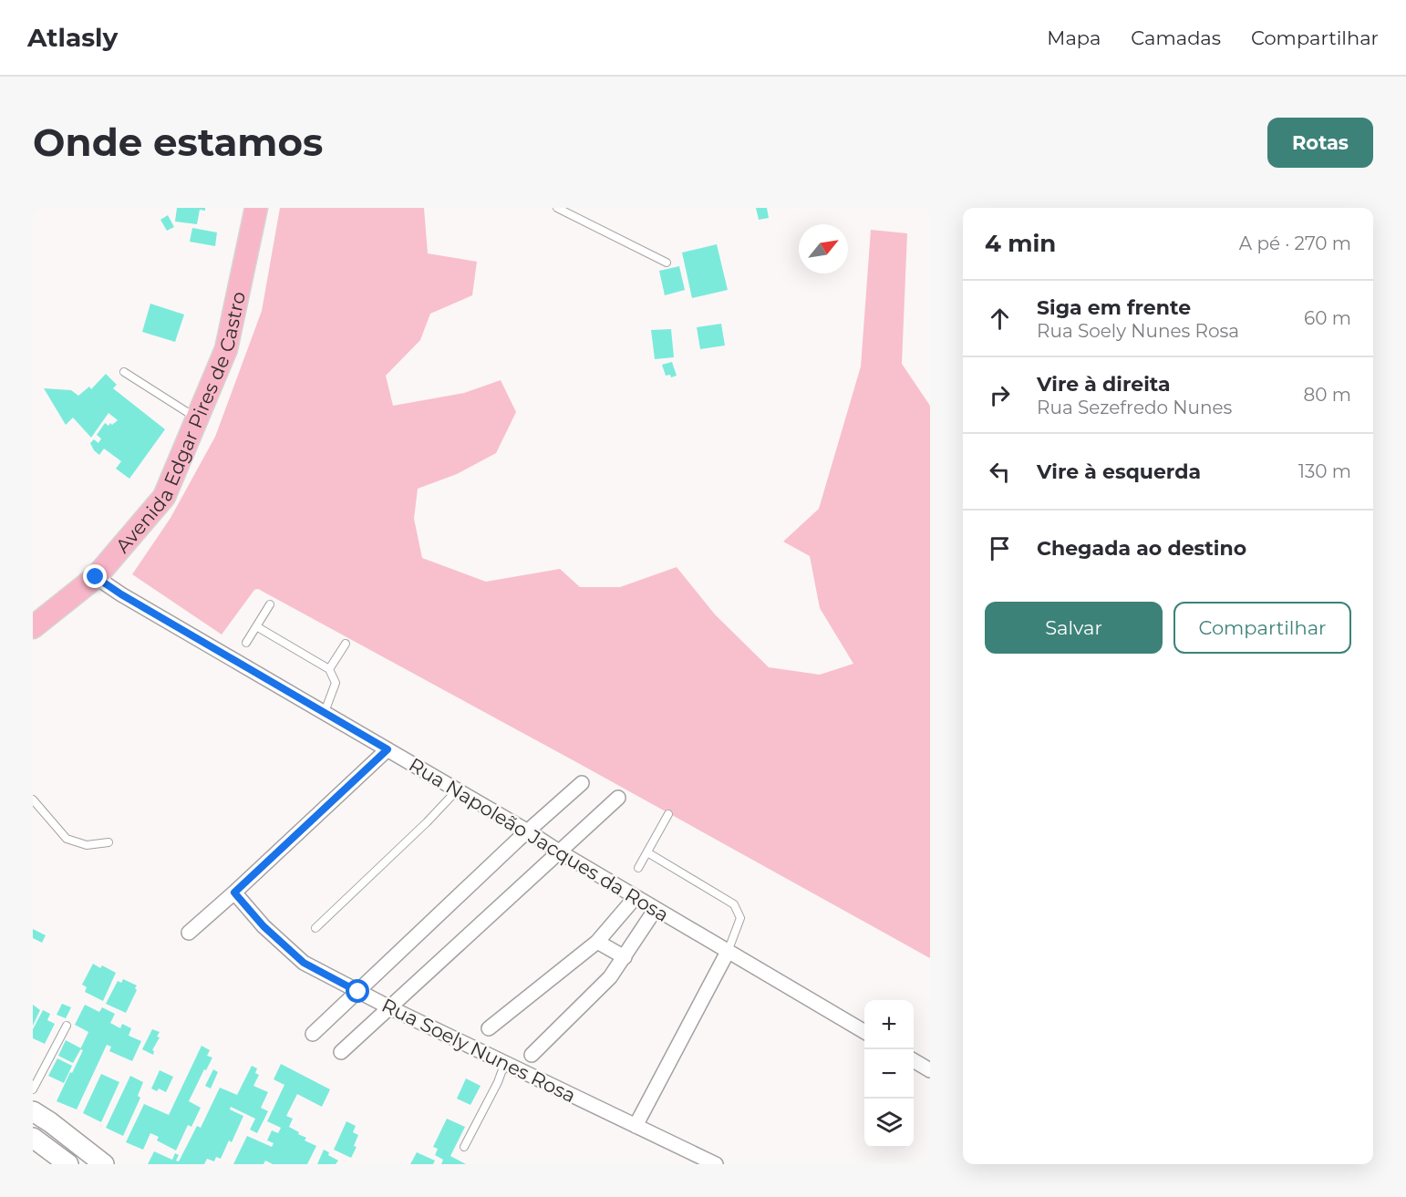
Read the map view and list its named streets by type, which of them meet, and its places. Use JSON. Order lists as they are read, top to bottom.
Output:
{
  "streets": {
    "main road": ["Avenida Edgar Pires de Castro"],
    "street": ["Rua Napoleão Jacques da Rosa", "Rua Soely Nunes Rosa"]
  },
  "crossings": [
    ["Avenida Edgar Pires de Castro", "Rua Napoleão Jacques da Rosa"]
  ],
  "north": "top right",
  "page": {
    "header": "Atlasly",
    "nav": ["Mapa", "Camadas", "Compartilhar"],
    "buttons": [
      "Rotas",
      ["Salvar", "Compartilhar"]
    ],
    "title": "Onde estamos",
    "heading": ["4 min", "A pé · 270 m"],
    "list": [
      ["Siga em frente", "Rua Soely Nunes Rosa", "60 m"],
      ["Vire à direita", "Rua Sezefredo Nunes", "80 m"],
      ["Vire à esquerda", "130 m"],
      "Chegada ao destino"
    ],
    "map_buttons": ["+", "−"]
  }
}
